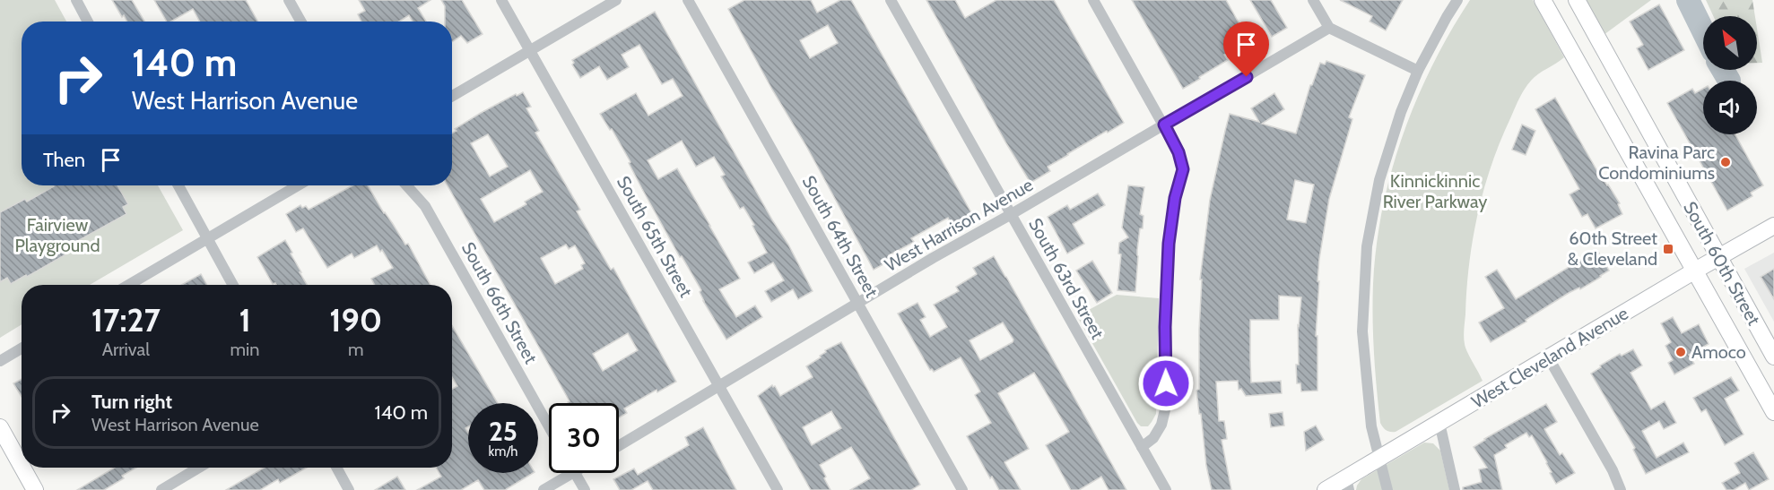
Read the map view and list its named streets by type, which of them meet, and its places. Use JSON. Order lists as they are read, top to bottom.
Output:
{
  "streets": {
    "main road": ["South 60th Street", "West Cleveland Avenue"],
    "street": [
      "West Harrison Avenue",
      "South 65th Street",
      "South 64th Street",
      "South 63rd Street",
      "South 66th Street"
    ]
  },
  "crossings": [
    ["West Harrison Avenue", "South 65th Street"],
    ["West Harrison Avenue", "South 64th Street"],
    ["West Harrison Avenue", "South 63rd Street"],
    ["South 60th Street", "West Cleveland Avenue"]
  ],
  "parks": ["Kinnickinnic River Parkway", "Fairview Playground"],
  "places": {
    "other": ["Ravina Parc Condominiums", "Amoco"],
    "transit": ["60th Street & Cleveland"]
  },
  "north": "top left",
  "page": {
    "turn": ["140 m", "West Harrison Avenue"],
    "then": "Then",
    "eta": [
      "17:27",
      "Arrival",
      "1",
      "min",
      "190",
      "m"
    ],
    "list": [
      {
        "name": "Turn right",
        "note": "West Harrison Avenue",
        "value": "140 m"
      }
    ],
    "speed": "25 km/h",
    "limit": "30"
  }
}
